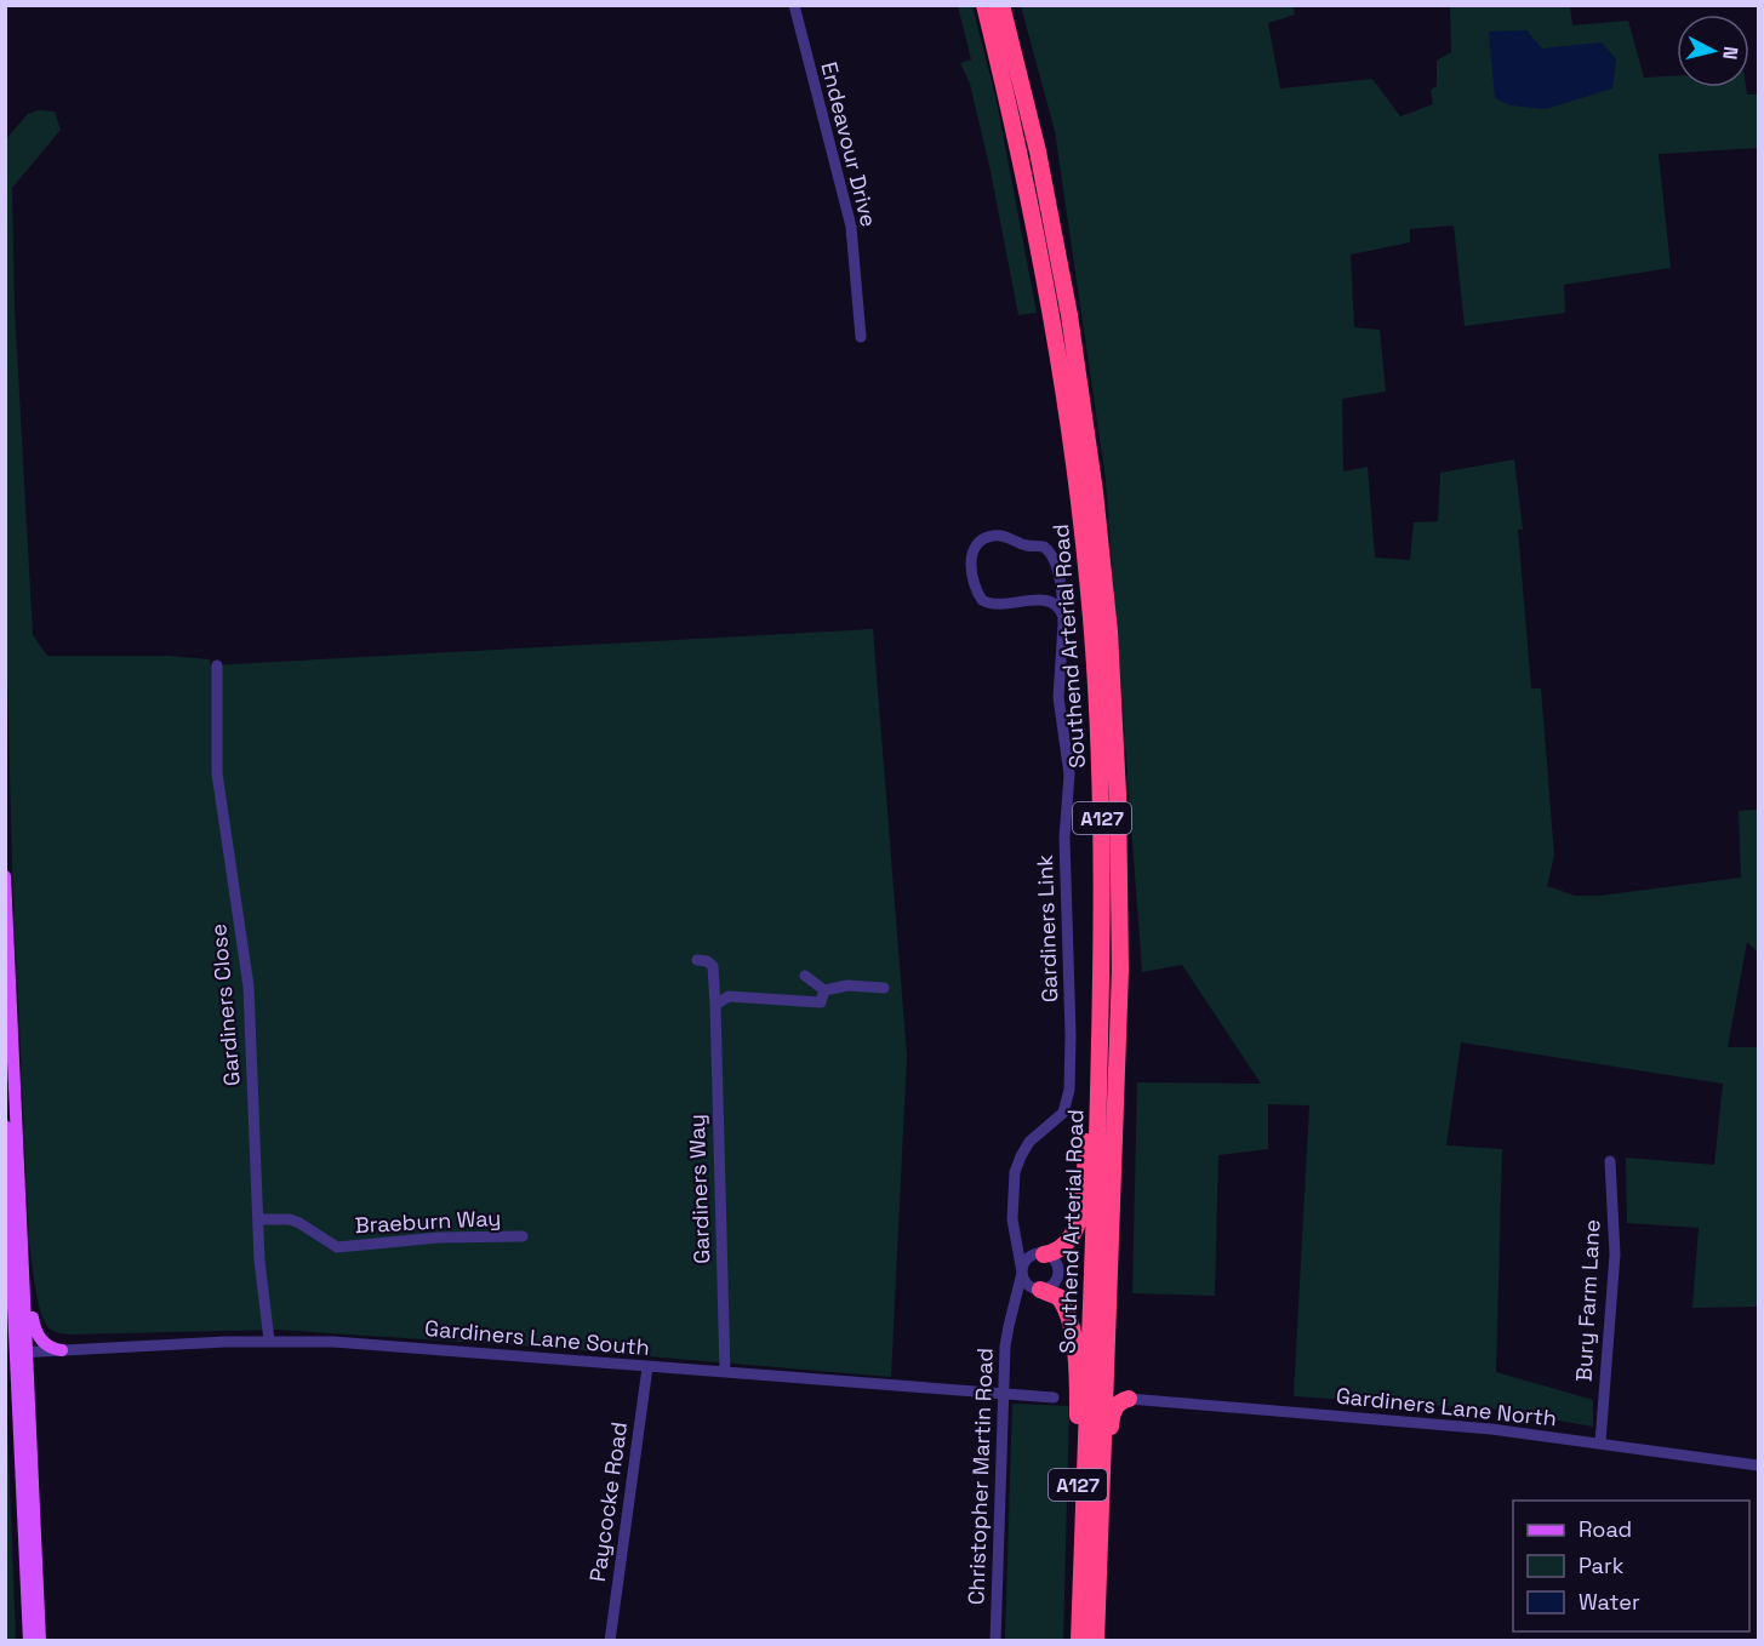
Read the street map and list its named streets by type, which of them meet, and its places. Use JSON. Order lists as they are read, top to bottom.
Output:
{
  "streets": {
    "highway": ["Southend Arterial Road", "A127"],
    "street": [
      "Endeavour Drive",
      "Gardiners Link",
      "Gardiners Close",
      "Gardiners Way",
      "Braeburn Way",
      "Bury Farm Lane",
      "Gardiners Lane South",
      "Gardiners Lane North",
      "Christopher Martin Road",
      "Paycocke Road"
    ]
  },
  "crossings": [
    ["Southend Arterial Road", "A127"],
    ["A127", "Gardiners Link"],
    ["A127", "Gardiners Lane North"],
    ["A127", "Christopher Martin Road"],
    ["Gardiners Link", "Christopher Martin Road"],
    ["Gardiners Close", "Braeburn Way"],
    ["Gardiners Close", "Gardiners Lane South"],
    ["Gardiners Way", "Gardiners Lane South"],
    ["Bury Farm Lane", "Gardiners Lane North"],
    ["Gardiners Lane South", "Christopher Martin Road"],
    ["Gardiners Lane South", "Paycocke Road"]
  ],
  "legend": ["Road", "Park", "Water"],
  "north": "right"
}
